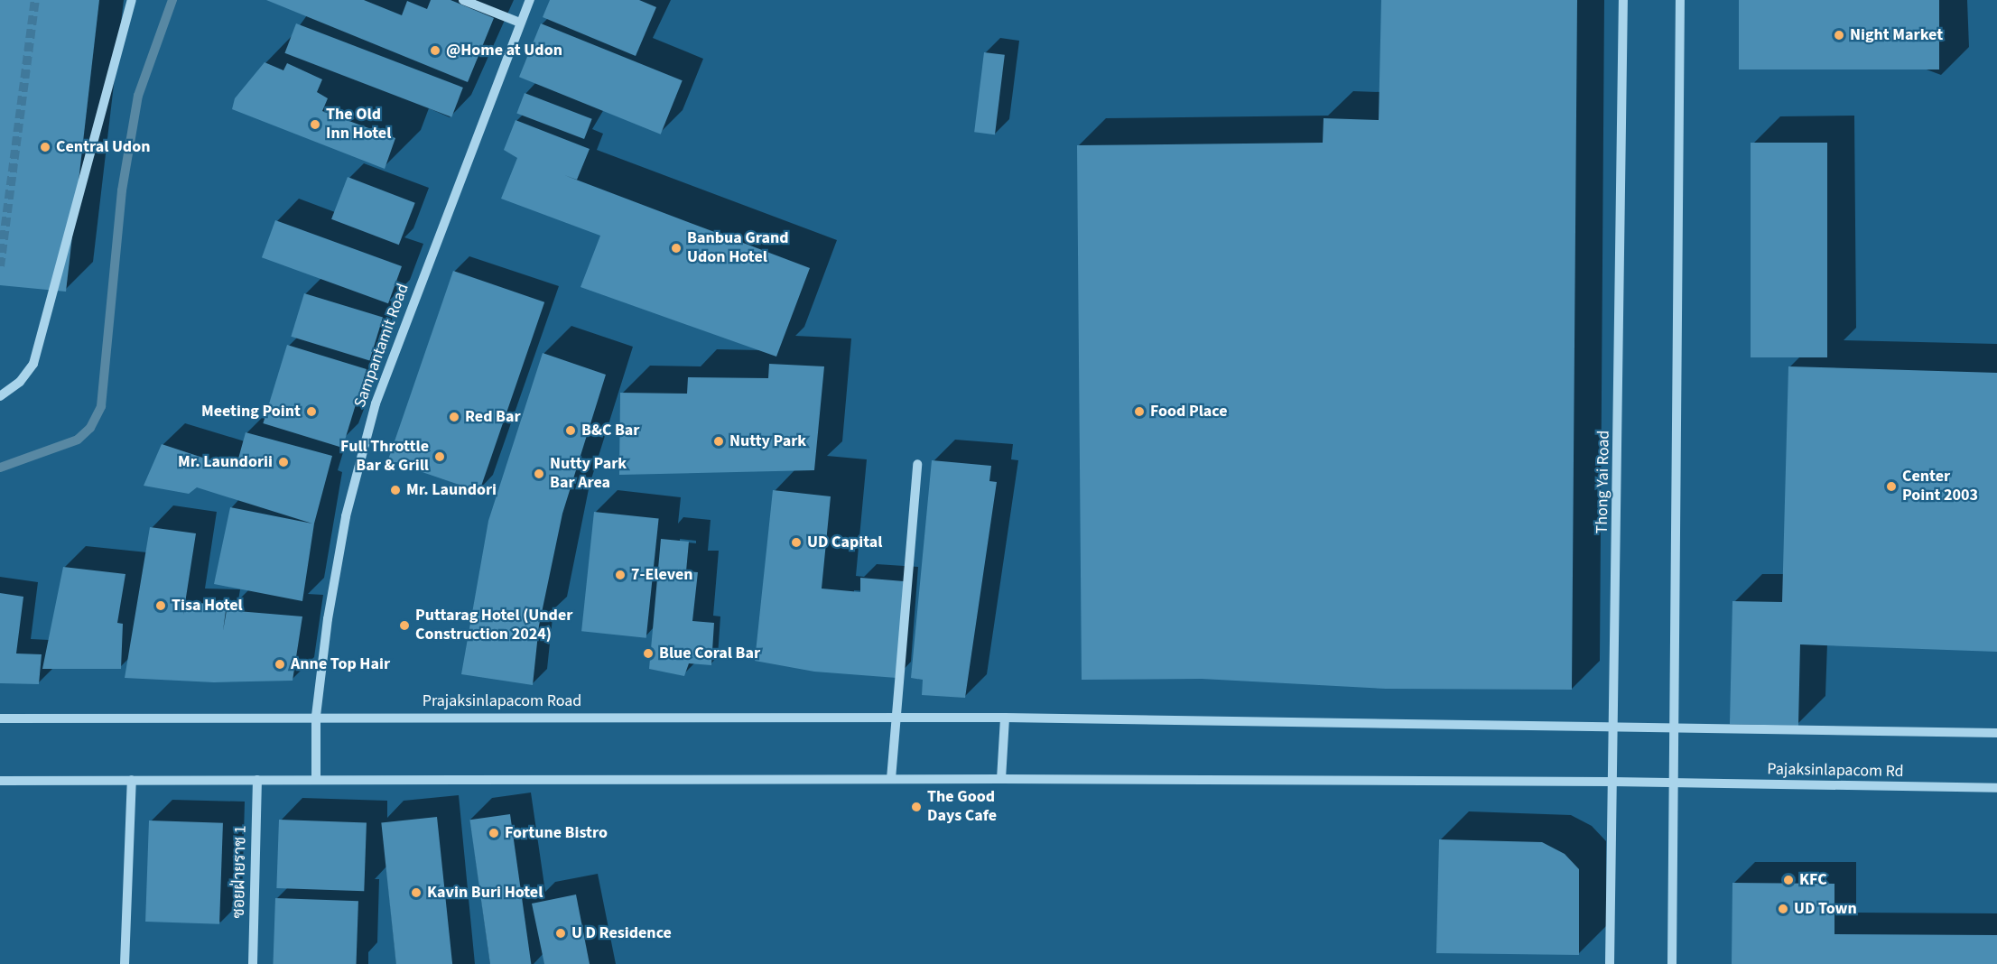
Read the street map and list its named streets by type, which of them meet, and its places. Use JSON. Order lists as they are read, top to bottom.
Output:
{
  "streets": {
    "street": [
      "Sampantamit Road",
      "Thong Yai Road",
      "Prajaksinlapacom Road",
      "Pajaksinlapacom Rd",
      "ซอยฝ่ายราช 1"
    ]
  },
  "crossings": [
    ["Sampantamit Road", "Prajaksinlapacom Road"],
    ["Thong Yai Road", "Prajaksinlapacom Road"],
    ["Thong Yai Road", "Pajaksinlapacom Rd"]
  ],
  "places": [
    "Night Market",
    "@Home at Udon",
    "The Old Inn Hotel",
    "Central Udon",
    "Banbua Grand Udon Hotel",
    "Meeting Point",
    "Food Place",
    "Red Bar",
    "B&C Bar",
    "Nutty Park",
    "Full Throttle Bar & Grill",
    "Mr. Laundorii",
    "Nutty Park Bar Area",
    "Center Point 2003",
    "Mr. Laundori",
    "UD Capital",
    "7-Eleven",
    "Tisa Hotel",
    "Puttarag Hotel (Under Construction 2024)",
    "Blue Coral Bar",
    "Anne Top Hair",
    "The Good Days Cafe",
    "Fortune Bistro",
    "KFC",
    "Kavin Buri Hotel",
    "UD Town",
    "U D Residence"
  ]
}
